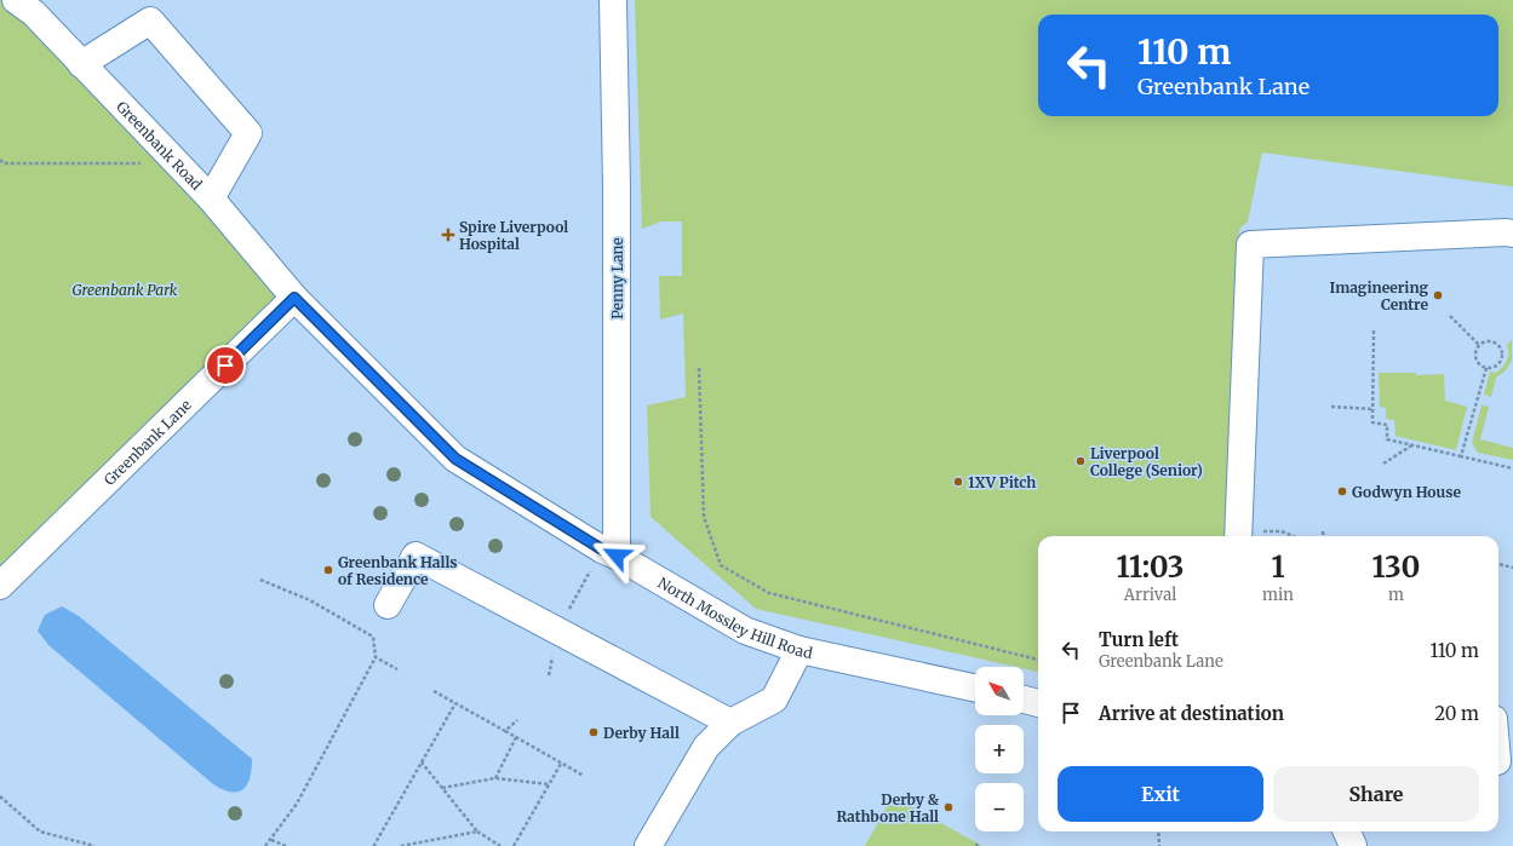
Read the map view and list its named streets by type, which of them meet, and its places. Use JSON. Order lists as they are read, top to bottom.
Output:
{
  "streets": {
    "street": [
      "Greenbank Road",
      "Penny Lane",
      "Greenbank Lane",
      "North Mossley Hill Road"
    ]
  },
  "crossings": [
    ["Greenbank Road", "Greenbank Lane"],
    ["Greenbank Road", "North Mossley Hill Road"],
    ["Penny Lane", "North Mossley Hill Road"],
    ["Greenbank Lane", "North Mossley Hill Road"]
  ],
  "parks": ["Greenbank Park"],
  "places": {
    "health": ["Spire Liverpool Hospital"],
    "other": [
      "Imagineering Centre",
      "Liverpool College (Senior)",
      "1XV Pitch",
      "Godwyn House",
      "Greenbank Halls of Residence",
      "Derby Hall",
      "Derby & Rathbone Hall"
    ]
  },
  "north": "top left",
  "page": {
    "turn": ["110 m", "Greenbank Lane"],
    "eta": [
      "11:03",
      "Arrival",
      "1",
      "min",
      "130",
      "m"
    ],
    "list": [
      {
        "name": "Turn left",
        "note": "Greenbank Lane",
        "value": "110 m"
      },
      {
        "name": "Arrive at destination",
        "value": "20 m"
      }
    ],
    "map_buttons": ["+", "−"],
    "buttons": ["Exit", "Share"]
  }
}
